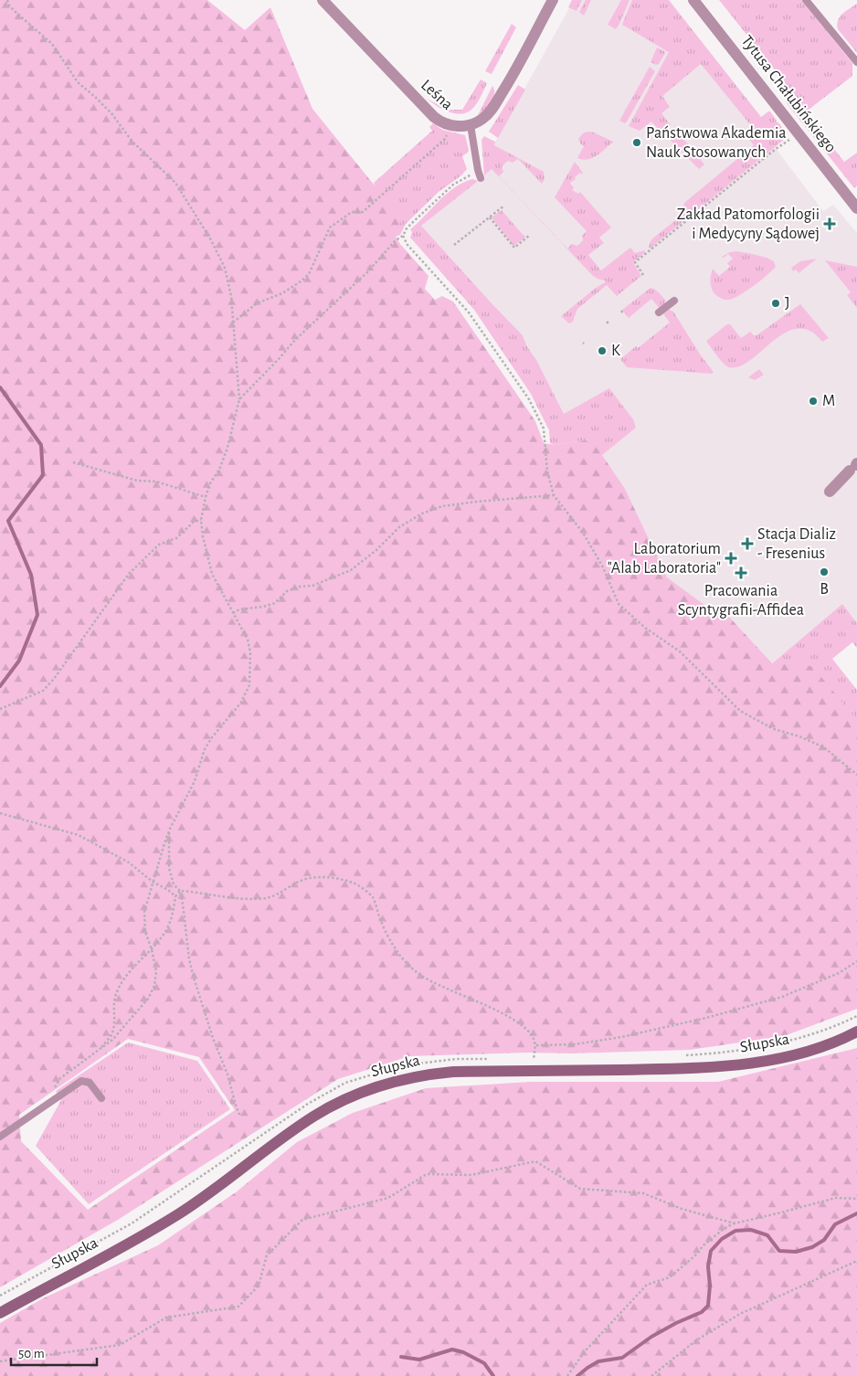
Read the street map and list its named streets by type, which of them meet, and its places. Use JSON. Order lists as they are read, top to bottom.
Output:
{
  "streets": {
    "street": ["Tytusa Chałubińskiego", "Leśna", "Słupska"]
  },
  "places": {
    "other": [
      "Państwowa Akademia Nauk Stosowanych",
      "J",
      "K",
      "M",
      "B"
    ],
    "health": [
      "Zakład Patomorfologii i Medycyny Sądowej",
      "Stacja Dializ - Fresenius",
      "Laboratorium \"Alab Laboratoria\"",
      "Pracowania Scyntygrafii-Affidea"
    ]
  },
  "scale_bar": "50 m"
}
